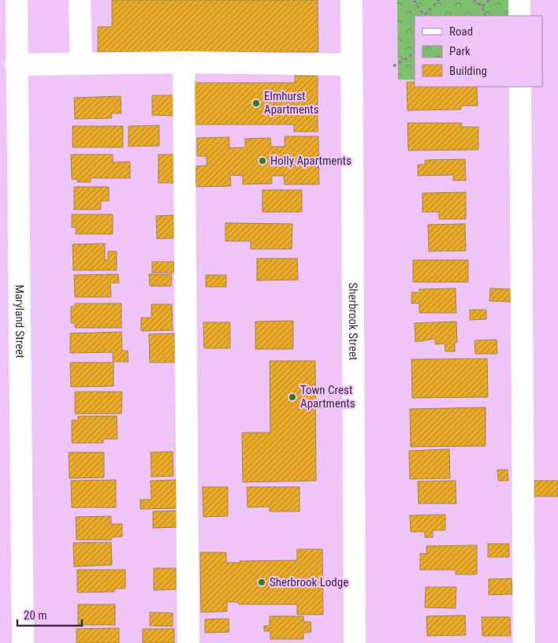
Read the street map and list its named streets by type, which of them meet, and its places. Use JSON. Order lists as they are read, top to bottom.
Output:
{
  "streets": {
    "main road": ["Maryland Street", "Sherbrook Street"]
  },
  "places": [
    "Elmhurst Apartments",
    "Holly Apartments",
    "Town Crest Apartments",
    "Sherbrook Lodge"
  ],
  "legend": ["Road", "Park", "Building"],
  "scale_bar": "20 m"
}
